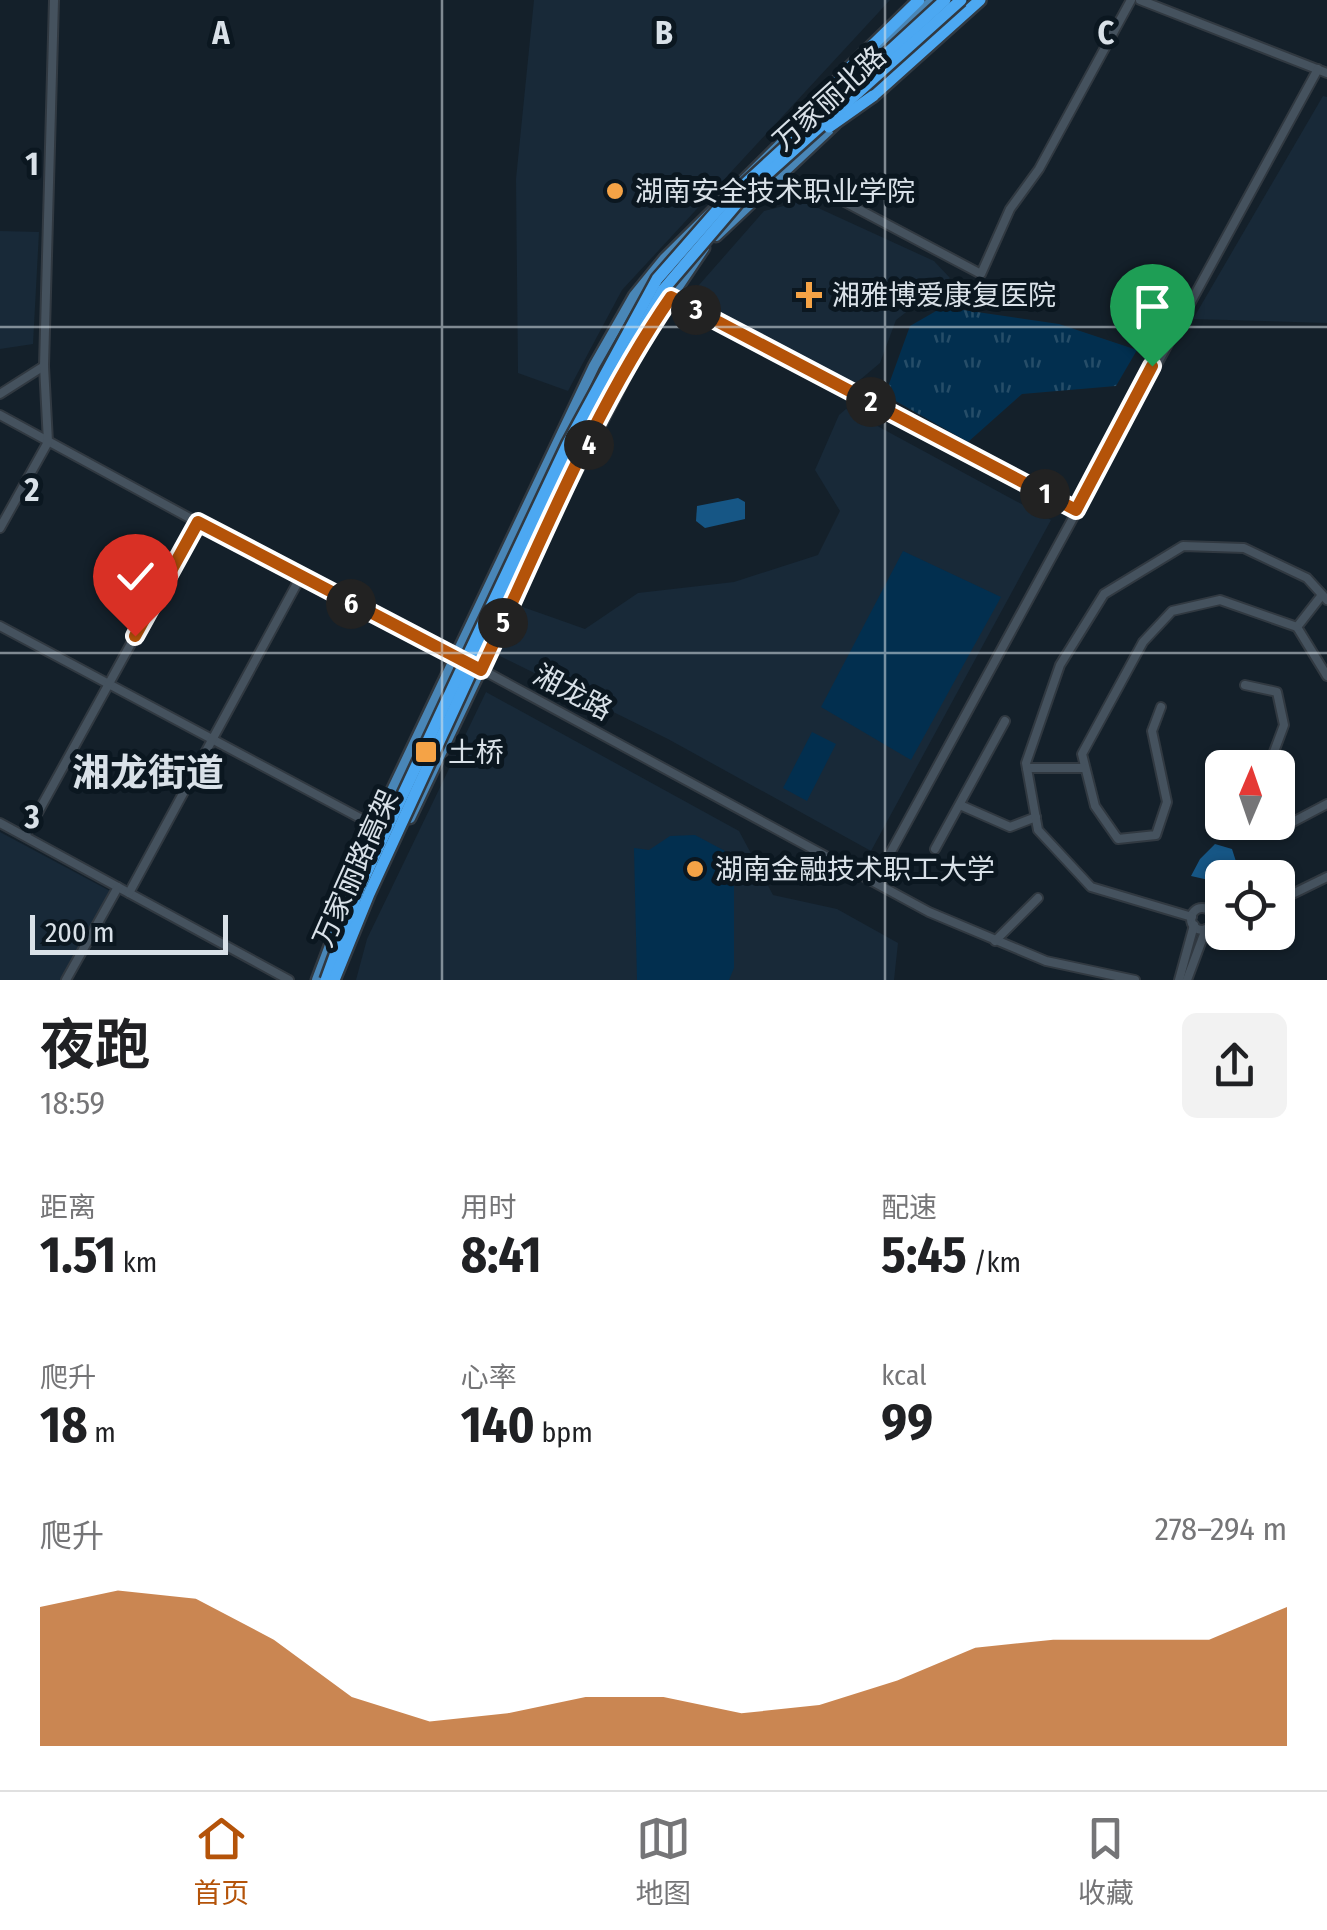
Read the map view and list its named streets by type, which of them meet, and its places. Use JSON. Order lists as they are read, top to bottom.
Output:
{
  "streets": {
    "highway": ["万家丽路高架"],
    "main road": ["万家丽北路"],
    "street": ["湘龙路"]
  },
  "crossings": [
    ["万家丽北路", "湘龙路"],
    ["万家丽北路", "万家丽路高架"]
  ],
  "districts": ["湘龙街道"],
  "places": {
    "other": ["湖南安全技术职业学院", "湖南金融技术职工大学"],
    "health": ["湘雅博爱康复医院"],
    "transit": ["土桥"]
  },
  "scale_bar": "200 m",
  "north": "top",
  "page": {
    "pins": [
      "3",
      "2",
      "4",
      "1",
      "6",
      "5"
    ],
    "scale": "200 m",
    "heading": ["夜跑", "18:59"],
    "stats": [
      ["距离", "1.51 km"],
      ["用时", "8:41"],
      ["配速", "5:45 /km"],
      ["爬升", "18 m"],
      ["心率", "140 bpm"],
      ["kcal", "99"]
    ],
    "chart": ["爬升", "278–294 m"],
    "tabs": ["首页", "地图", "收藏"]
  },
  "grid": {
    "columns": ["A", "B", "C"],
    "rows": ["1", "2", "3"]
  }
}
